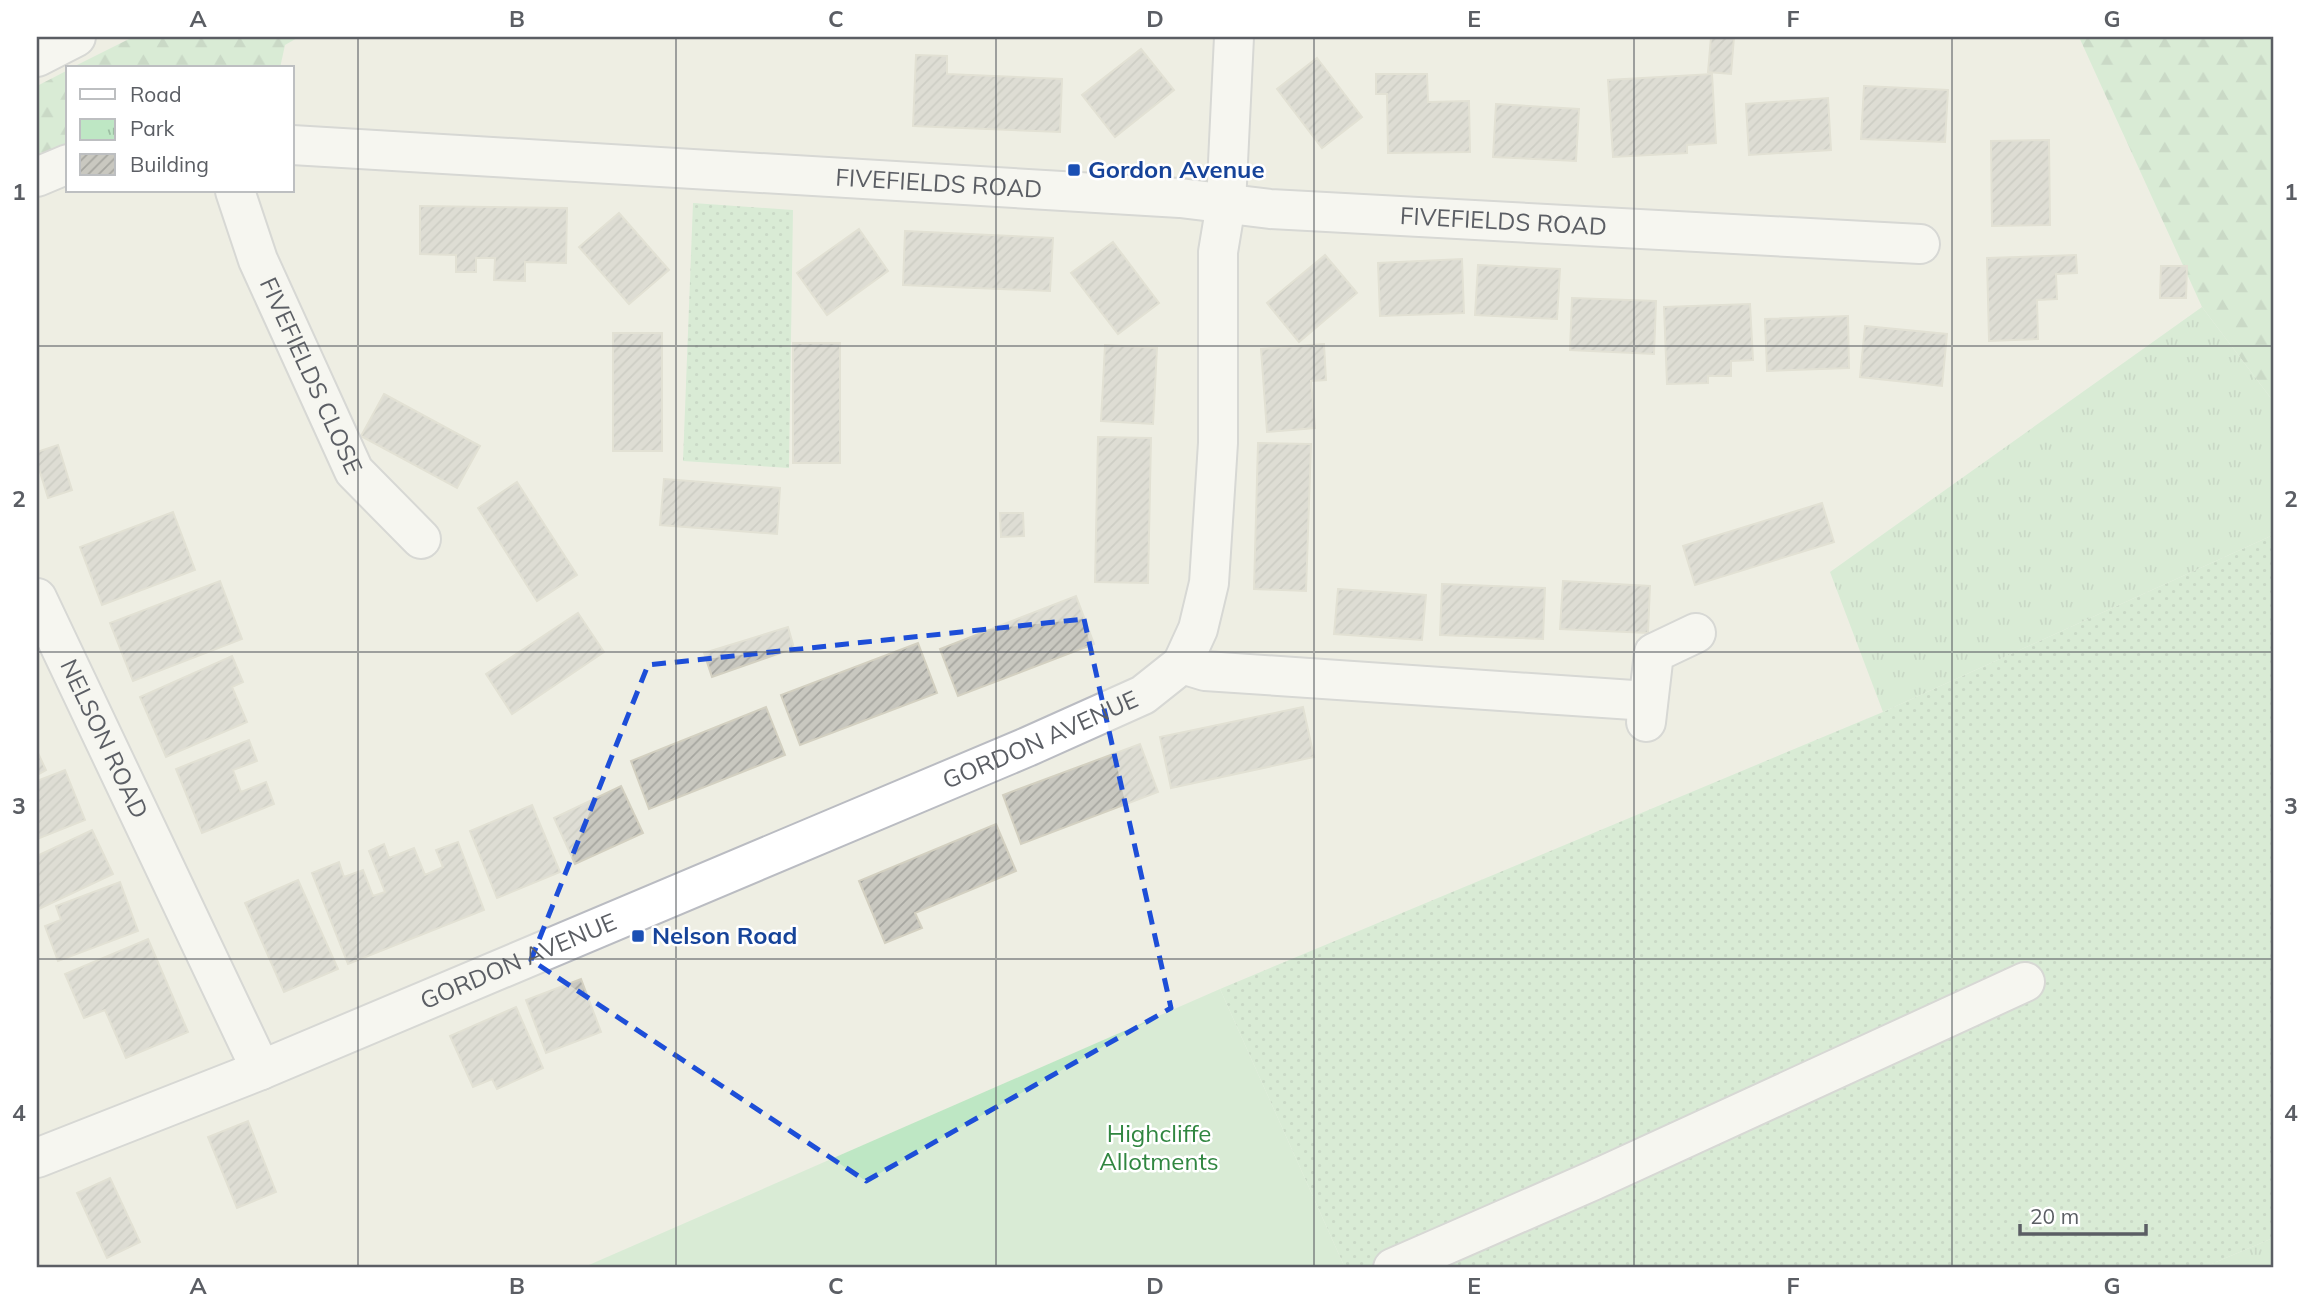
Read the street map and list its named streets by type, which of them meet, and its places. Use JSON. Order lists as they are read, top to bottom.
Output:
{
  "streets": {
    "street": [
      "FIVEFIELDS ROAD",
      "FIVEFIELDS CLOSE",
      "NELSON ROAD",
      "GORDON AVENUE"
    ]
  },
  "crossings": [
    ["FIVEFIELDS ROAD", "GORDON AVENUE"],
    ["NELSON ROAD", "GORDON AVENUE"]
  ],
  "parks": ["Highcliffe Allotments"],
  "places": {
    "transit": ["Gordon Avenue", "Nelson Road"]
  },
  "legend": ["Road", "Park", "Building"],
  "scale_bar": "20 m",
  "grid": {
    "columns": [
      "A",
      "B",
      "C",
      "D",
      "E",
      "F",
      "G"
    ],
    "rows": [
      "1",
      "2",
      "3",
      "4"
    ]
  }
}
